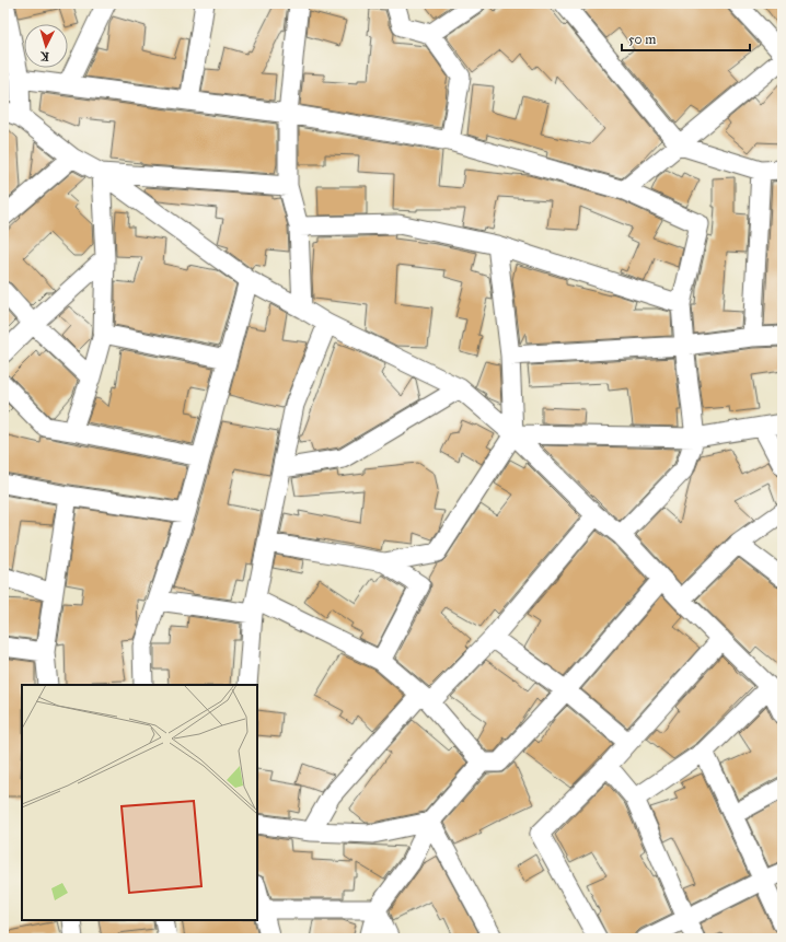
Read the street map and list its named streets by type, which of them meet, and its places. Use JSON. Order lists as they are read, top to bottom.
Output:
{
  "scale_bar": "50 m",
  "north": "bottom"
}
